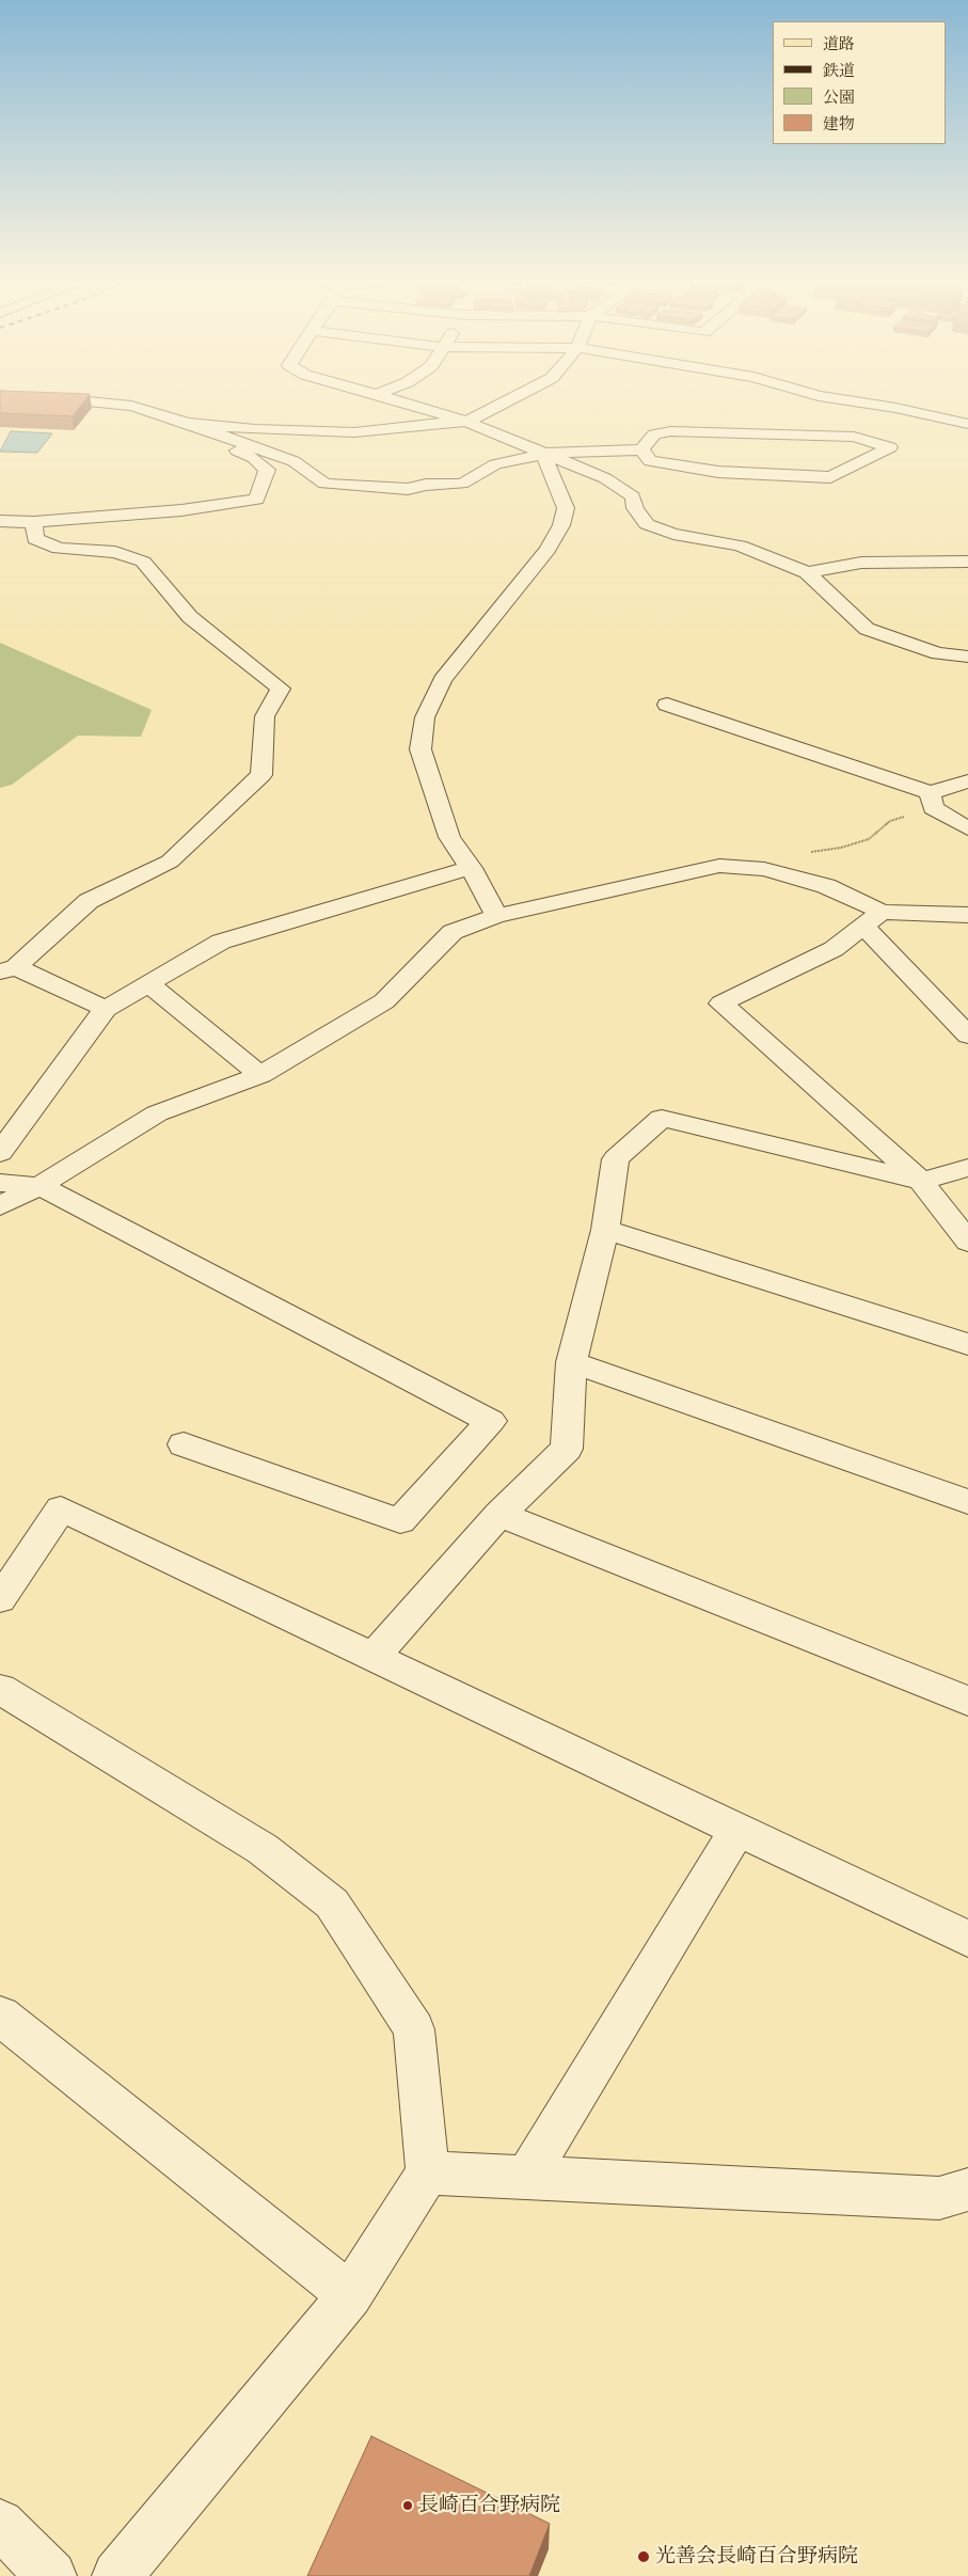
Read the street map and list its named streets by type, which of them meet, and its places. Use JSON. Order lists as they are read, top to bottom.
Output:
{
  "places": ["長崎百合野病院", "光善会長崎百合野病院"],
  "legend": [
    "道路",
    "鉄道",
    "公園",
    "建物"
  ]
}
